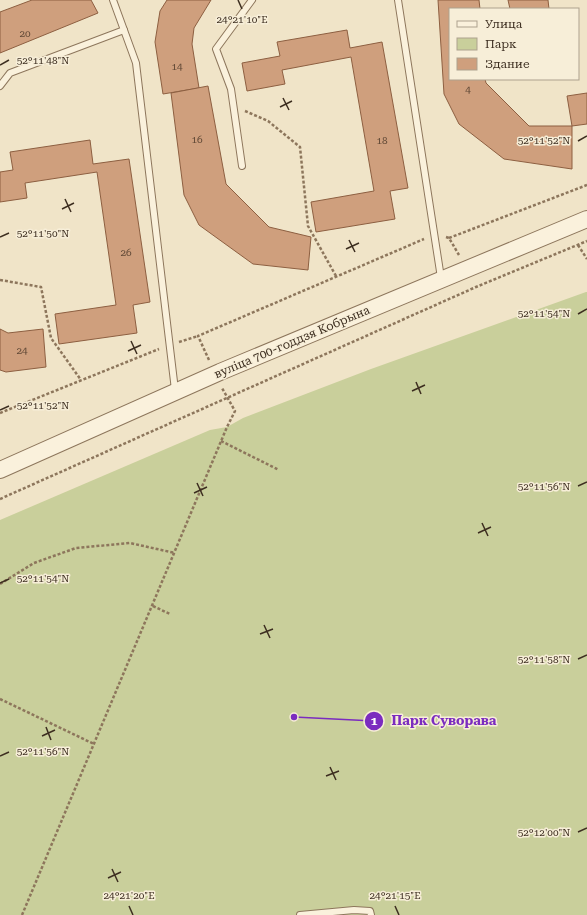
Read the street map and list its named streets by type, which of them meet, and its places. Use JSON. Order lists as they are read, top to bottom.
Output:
{
  "streets": {
    "street": ["вуліца 700-годдзя Кобрына"]
  },
  "places": ["Парк Суворава"],
  "house_numbers": [
    "20",
    "14",
    "4",
    "16",
    "18",
    "26",
    "24"
  ],
  "legend": ["Улица", "Парк", "Здание"],
  "coordinates": [
    "24°21'10\"E",
    "52°11'48\"N",
    "52°11'52\"N",
    "52°11'50\"N",
    "52°11'54\"N",
    "52°11'56\"N",
    "52°11'58\"N",
    "52°12'00\"N",
    "24°21'20\"E",
    "24°21'15\"E"
  ]
}
